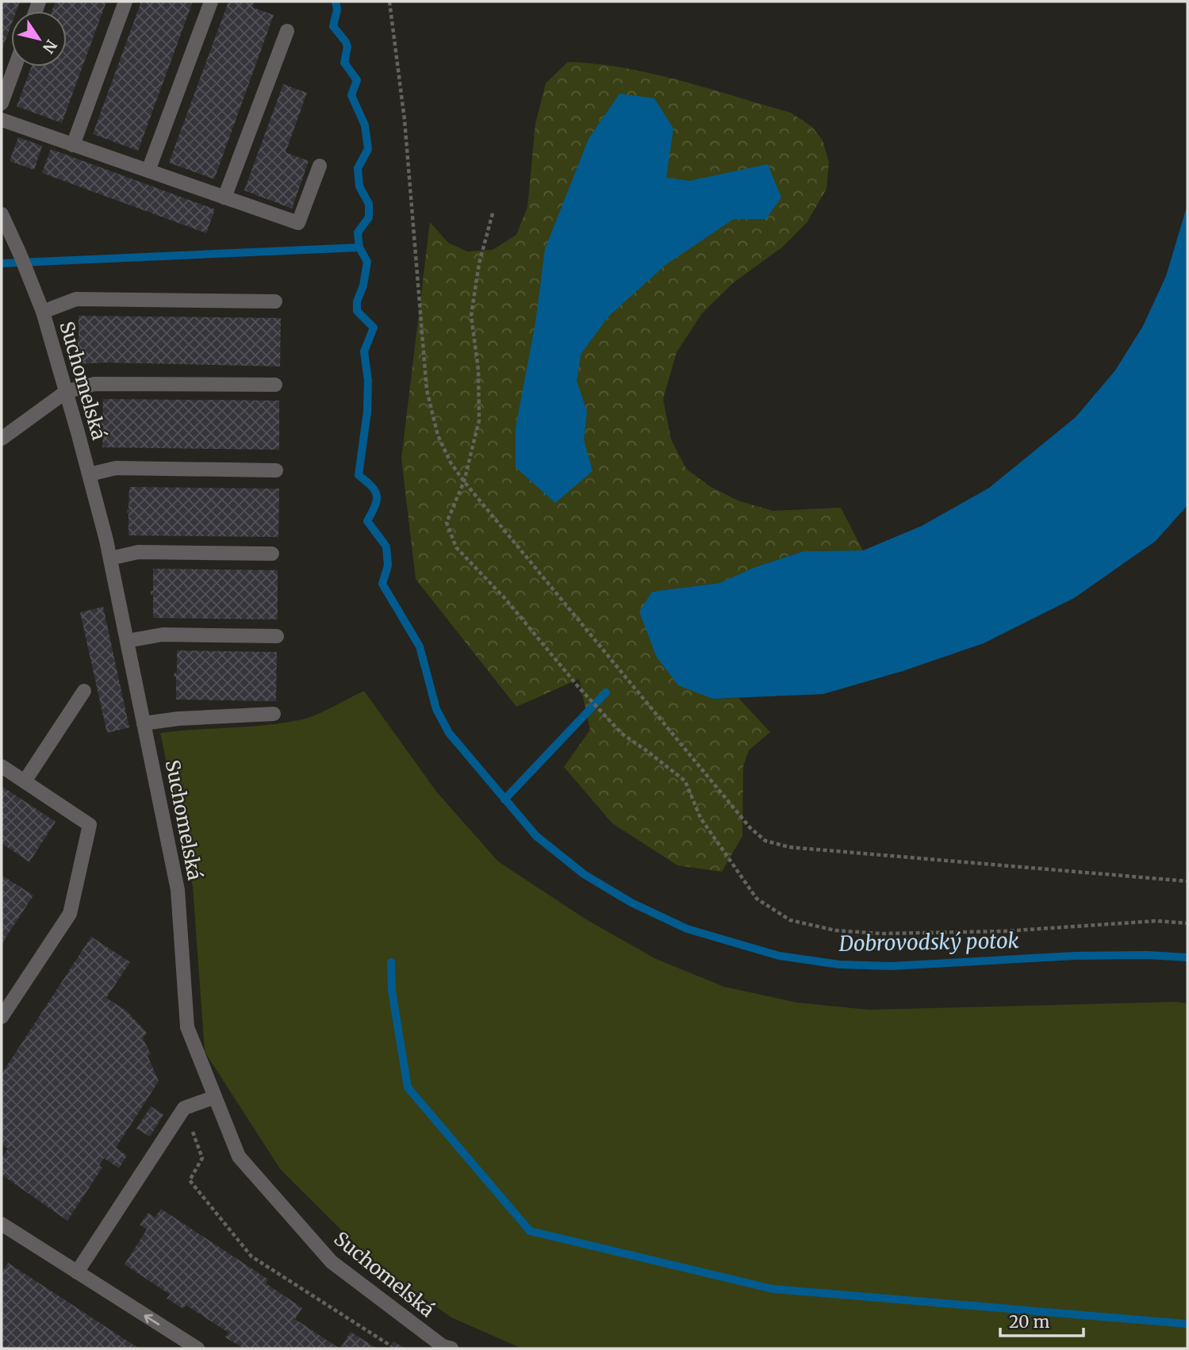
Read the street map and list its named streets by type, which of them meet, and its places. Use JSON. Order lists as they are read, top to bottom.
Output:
{
  "streets": {
    "street": ["Suchomelská"]
  },
  "water": ["Dobrovodský potok"],
  "scale_bar": "20 m",
  "north": "bottom right"
}
